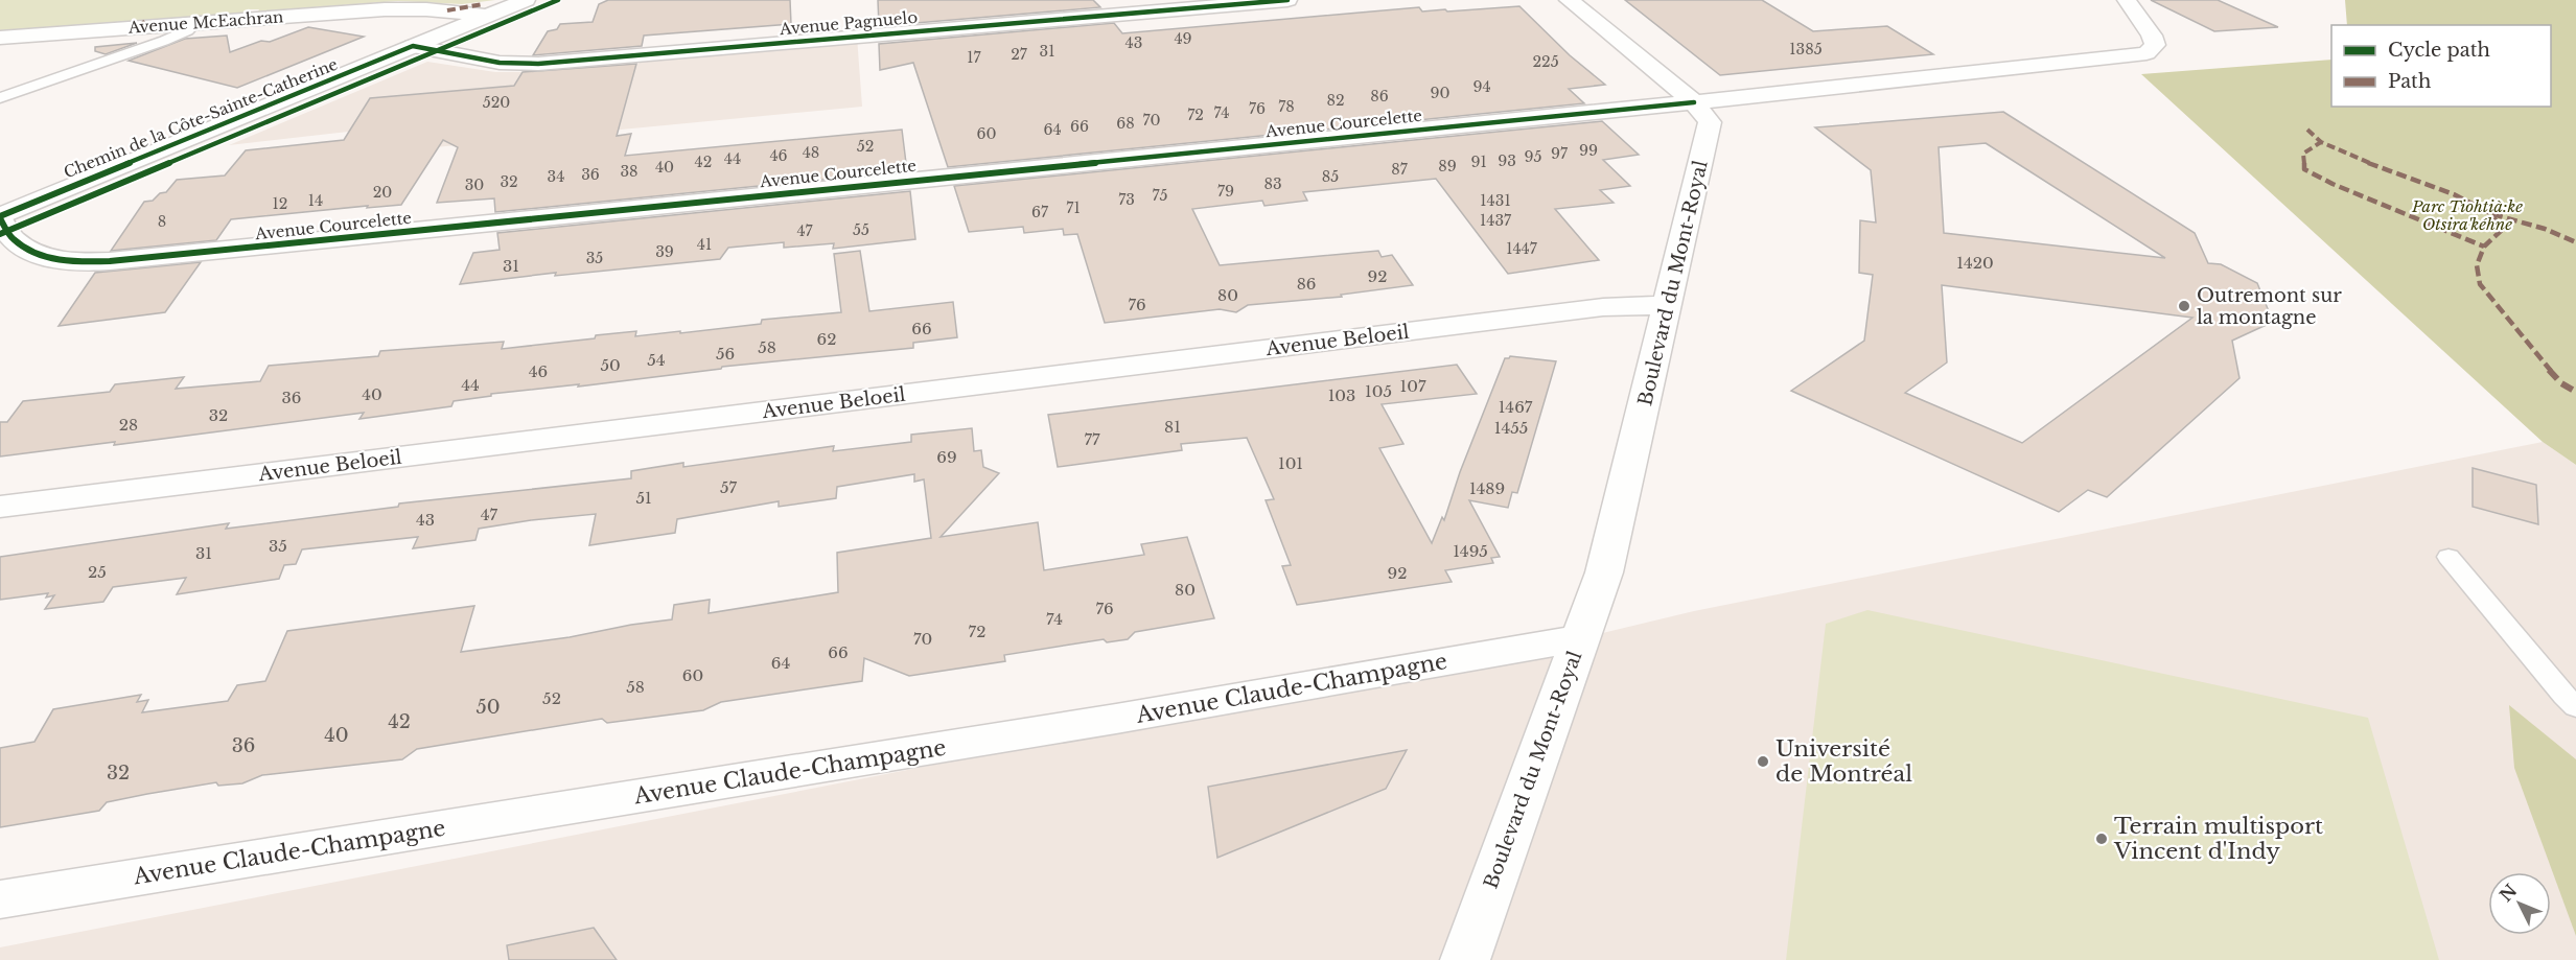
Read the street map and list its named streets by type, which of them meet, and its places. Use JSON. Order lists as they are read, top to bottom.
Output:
{
  "streets": {
    "street": [
      "Avenue McEachran",
      "Avenue Pagnuelo",
      "Chemin de la Côte-Sainte-Catherine",
      "Avenue Courcelette",
      "Boulevard du Mont-Royal",
      "Avenue Beloeil",
      "Avenue Claude-Champagne"
    ]
  },
  "crossings": [
    ["Avenue McEachran", "Chemin de la Côte-Sainte-Catherine"],
    ["Avenue Pagnuelo", "Chemin de la Côte-Sainte-Catherine"],
    ["Chemin de la Côte-Sainte-Catherine", "Avenue Courcelette"],
    ["Avenue Courcelette", "Boulevard du Mont-Royal"],
    ["Boulevard du Mont-Royal", "Avenue Beloeil"],
    ["Boulevard du Mont-Royal", "Avenue Claude-Champagne"]
  ],
  "parks": ["Parc Tiohtià:ke Otsira'kéhne"],
  "places": ["Outremont sur la montagne", "Université de Montréal", "Terrain multisport Vincent d'Indy"],
  "house_numbers": [
    "49",
    "43",
    "1385",
    "31",
    "27",
    "17",
    "225",
    "94",
    "90",
    "86",
    "82",
    "520",
    "78",
    "76",
    "74",
    "72",
    "70",
    "68",
    "66",
    "64",
    "60",
    "52",
    "99",
    "48",
    "97",
    "46",
    "95",
    "44",
    "93",
    "42",
    "91",
    "89",
    "40",
    "87",
    "38",
    "36",
    "34",
    "85",
    "32",
    "83",
    "30",
    "79",
    "20",
    "75",
    "73",
    "14",
    "1431",
    "12",
    "71",
    "67",
    "1437",
    "8",
    "55",
    "47",
    "41",
    "1447",
    "39",
    "35",
    "1420",
    "31",
    "92",
    "86",
    "80",
    "76",
    "66",
    "62",
    "58",
    "56",
    "54",
    "50",
    "46",
    "44",
    "107",
    "105",
    "40",
    "103",
    "36",
    "1467",
    "32",
    "28",
    "81",
    "1455",
    "77",
    "69",
    "101",
    "57",
    "1489",
    "51",
    "47",
    "43",
    "35",
    "1495",
    "31",
    "25",
    "92",
    "80",
    "76",
    "74",
    "72",
    "70",
    "66",
    "64",
    "60",
    "58",
    "52",
    "50",
    "42",
    "40",
    "36",
    "32"
  ],
  "legend": ["Cycle path", "Path"],
  "north": "top left"
}
